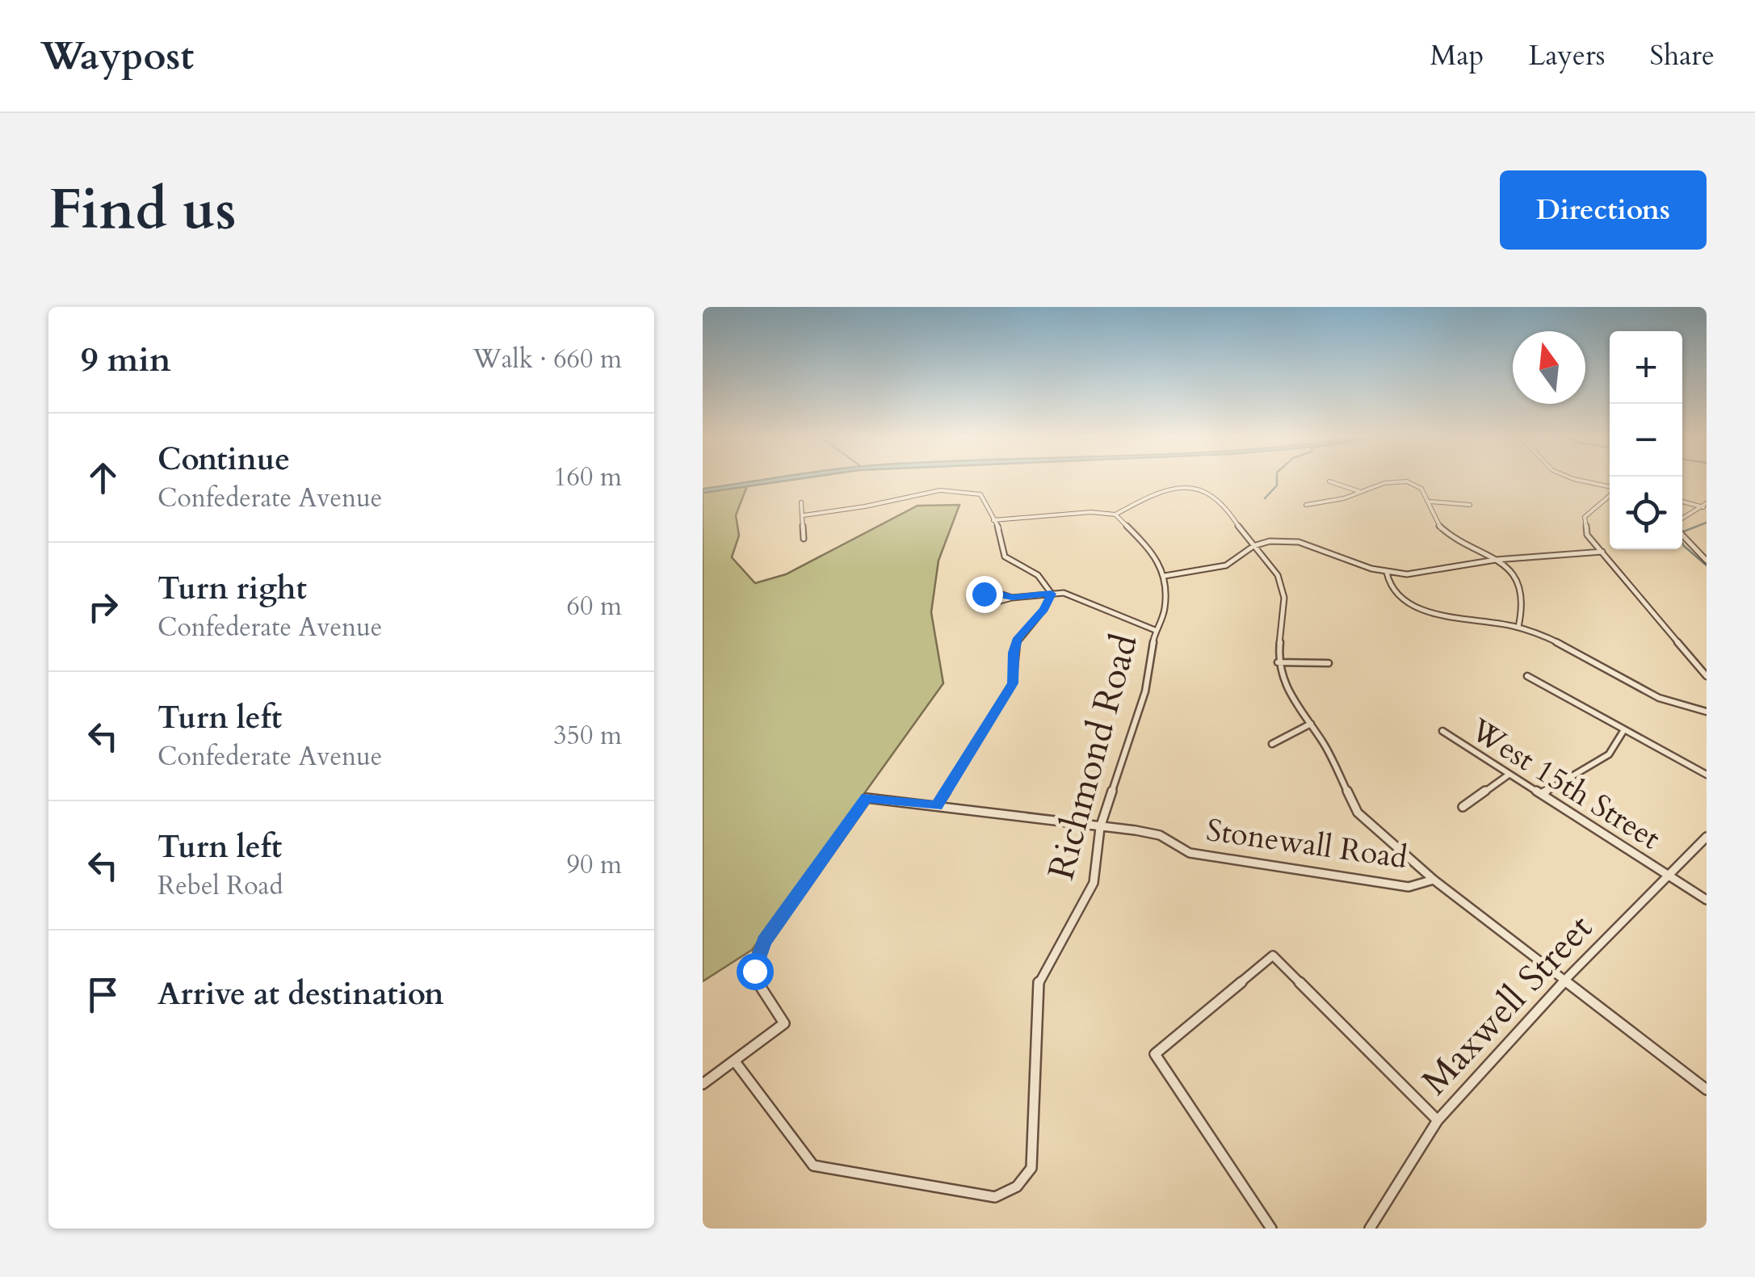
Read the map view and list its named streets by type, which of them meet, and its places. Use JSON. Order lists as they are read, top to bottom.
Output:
{
  "streets": {
    "street": [
      "Richmond Road",
      "West 15th Street",
      "Stonewall Road",
      "Maxwell Street"
    ]
  },
  "crossings": [
    ["Richmond Road", "Stonewall Road"],
    ["West 15th Street", "Maxwell Street"]
  ],
  "north": "top",
  "page": {
    "header": "Waypost",
    "nav": ["Map", "Layers", "Share"],
    "buttons": "Directions",
    "title": "Find us",
    "heading": ["9 min", "Walk · 660 m"],
    "map_buttons": ["+", "−"],
    "list": [
      ["Continue", "Confederate Avenue", "160 m"],
      ["Turn right", "Confederate Avenue", "60 m"],
      ["Turn left", "Confederate Avenue", "350 m"],
      ["Turn left", "Rebel Road", "90 m"],
      "Arrive at destination"
    ]
  }
}
